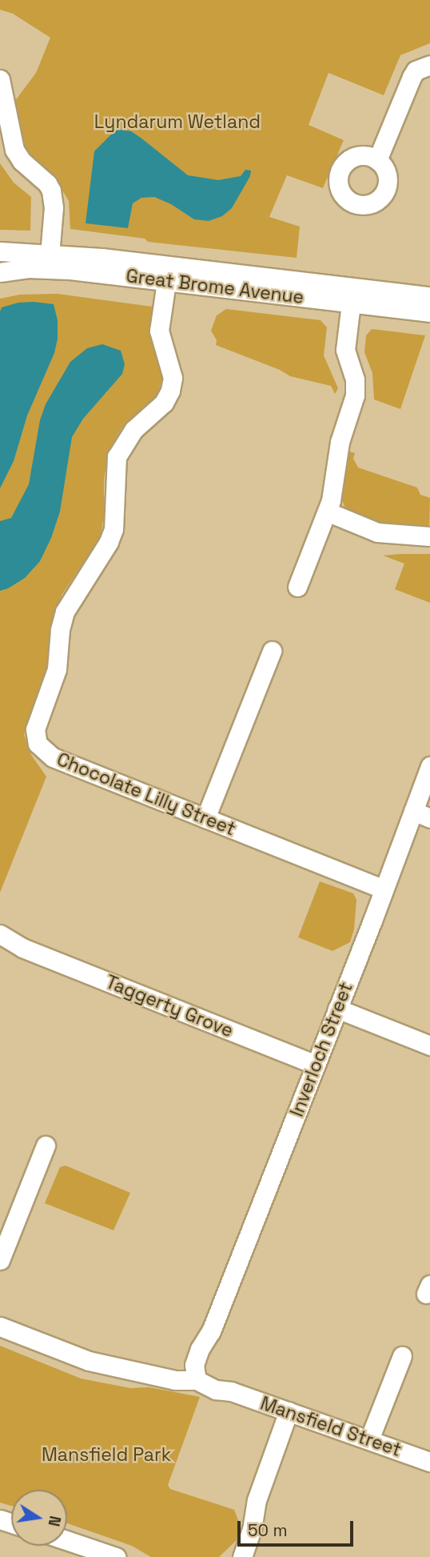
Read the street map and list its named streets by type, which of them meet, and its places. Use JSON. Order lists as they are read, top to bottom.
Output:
{
  "streets": {
    "street": [
      "Great Brome Avenue",
      "Chocolate Lilly Street",
      "Taggerty Grove",
      "Inverloch Street",
      "Mansfield Street"
    ]
  },
  "crossings": [
    ["Great Brome Avenue", "Chocolate Lilly Street"],
    ["Chocolate Lilly Street", "Inverloch Street"],
    ["Taggerty Grove", "Inverloch Street"],
    ["Inverloch Street", "Mansfield Street"]
  ],
  "parks": ["Lyndarum Wetland", "Mansfield Park"],
  "scale_bar": "50 m",
  "north": "right"
}
